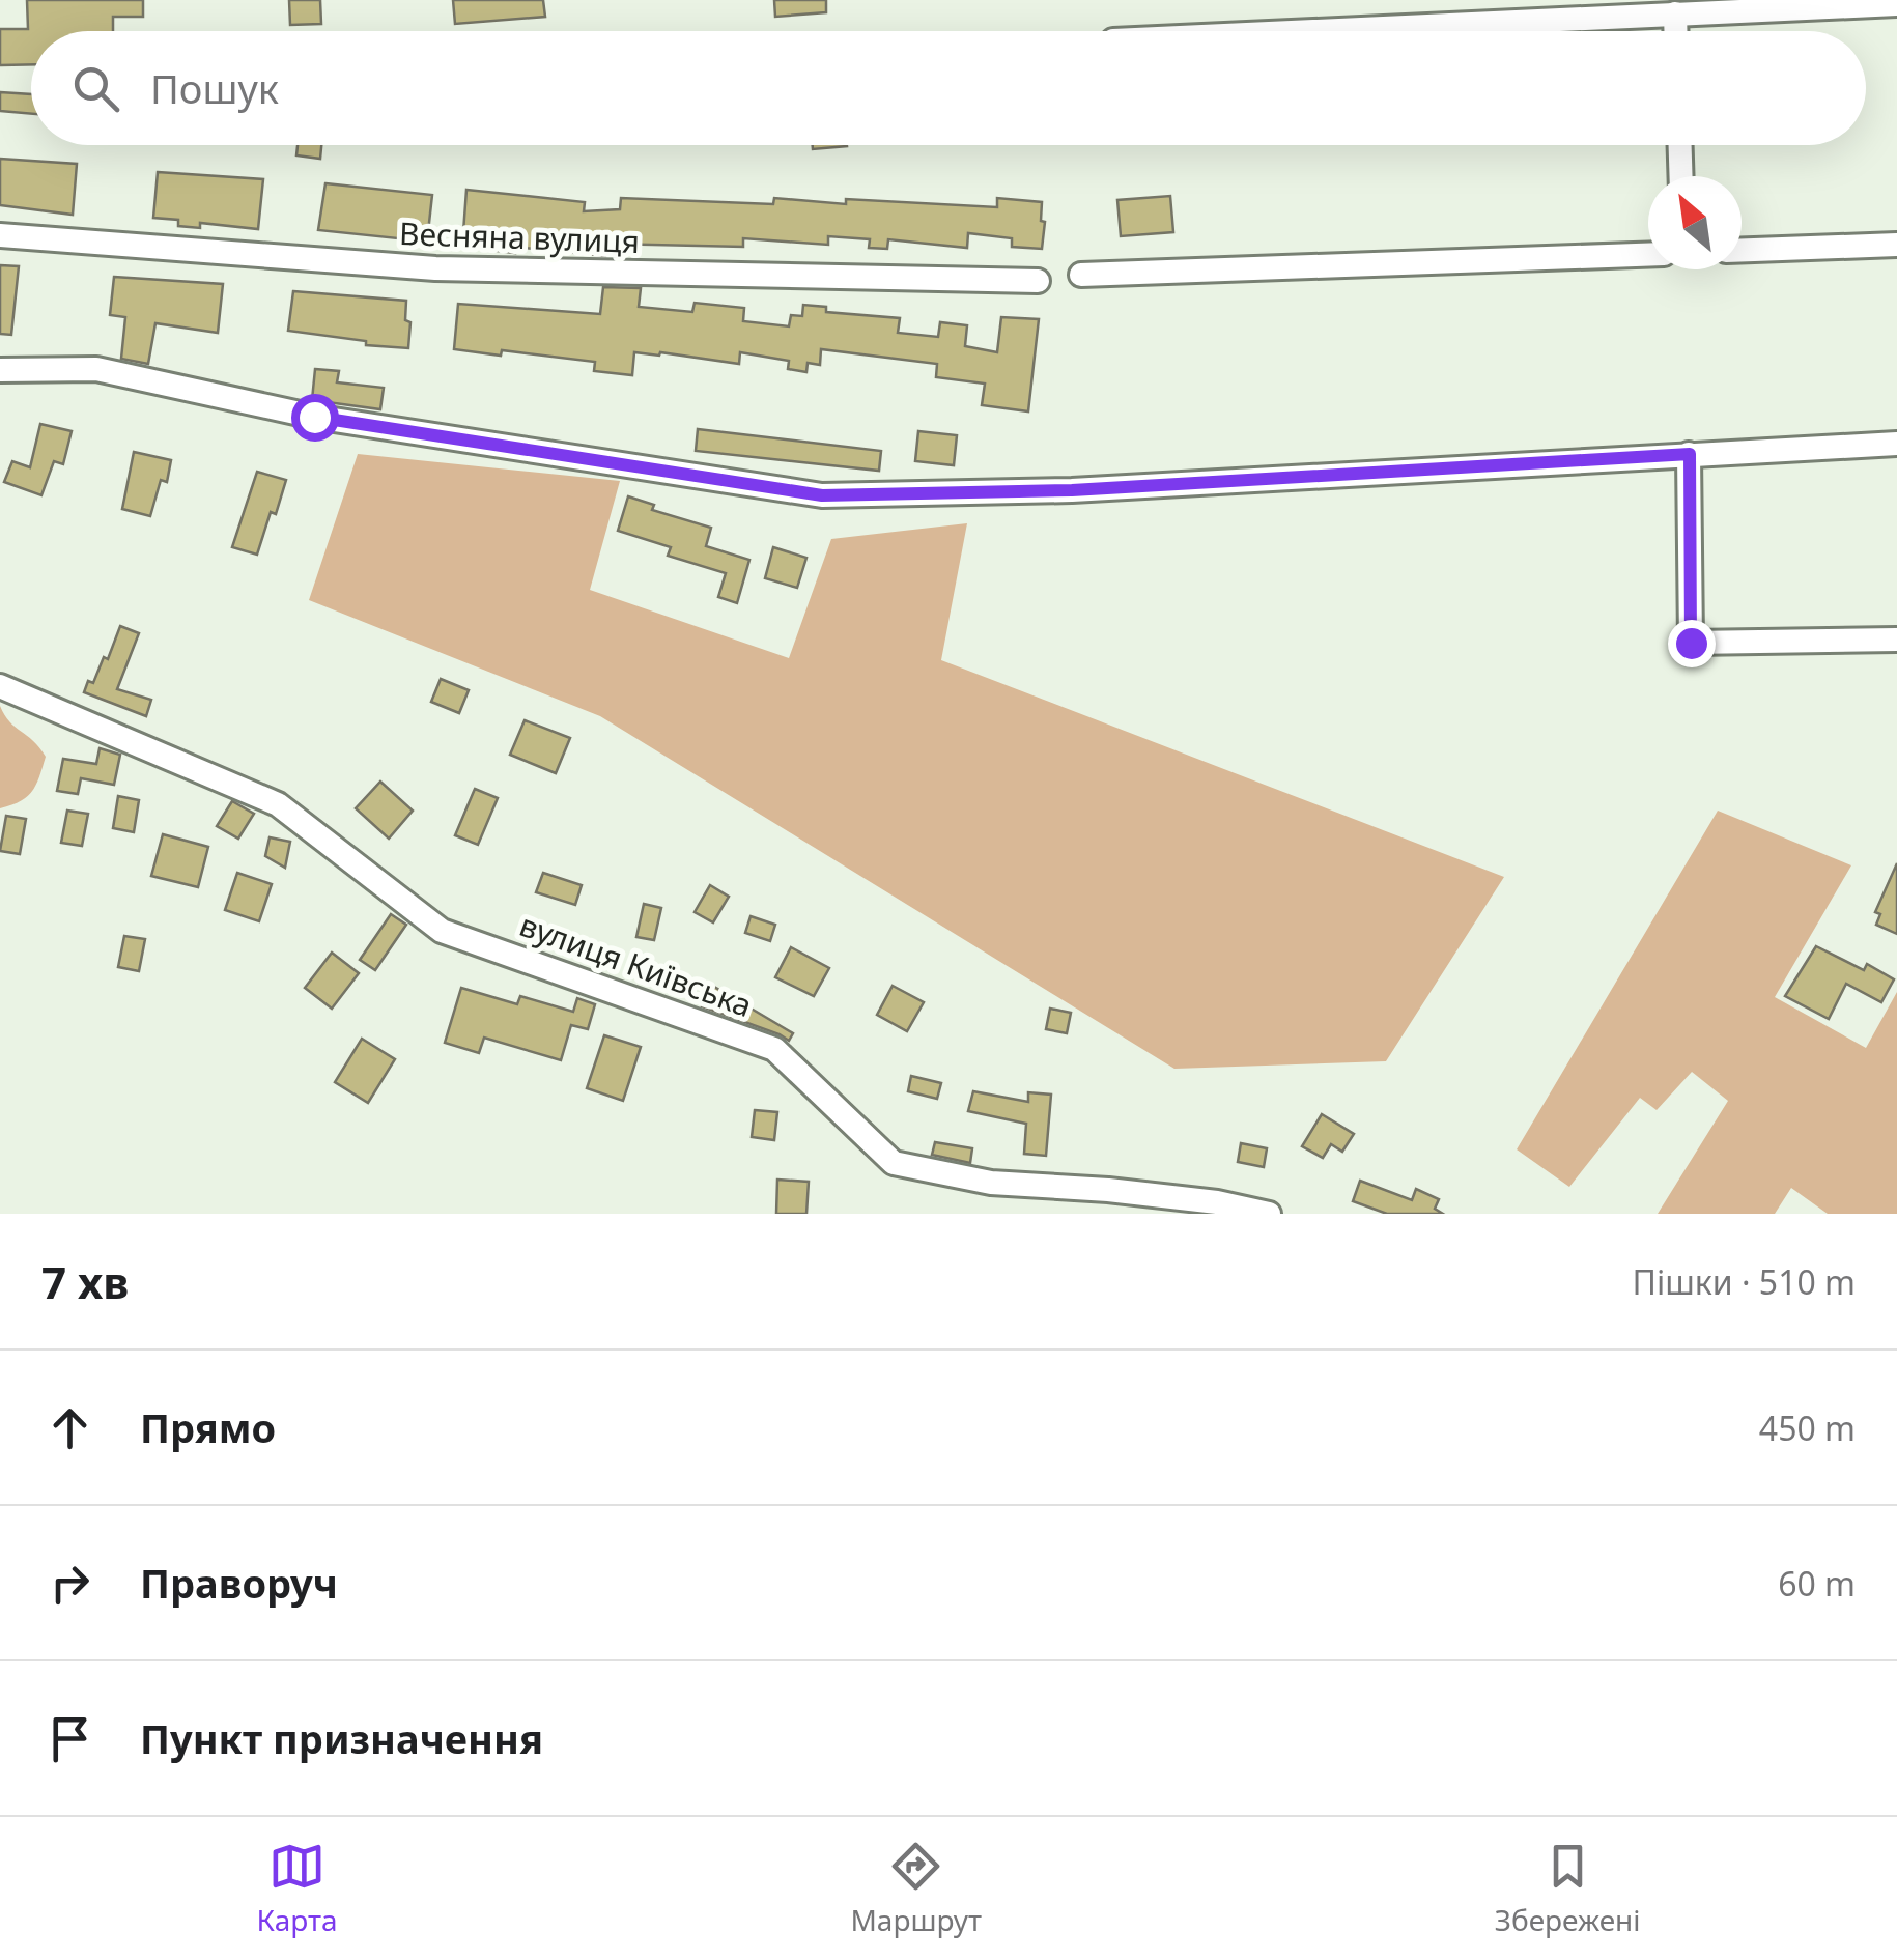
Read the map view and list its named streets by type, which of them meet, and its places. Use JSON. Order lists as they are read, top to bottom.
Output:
{
  "streets": {
    "street": ["Весняна вулиця", "вулиця Київська"]
  },
  "north": "top left",
  "page": {
    "search": "Пошук",
    "heading": ["7 хв", "Пішки · 510 m"],
    "list": [
      ["Прямо", "450 m"],
      ["Праворуч", "60 m"],
      "Пункт призначення"
    ],
    "nav": ["Карта", "Маршрут", "Збережені"]
  }
}
